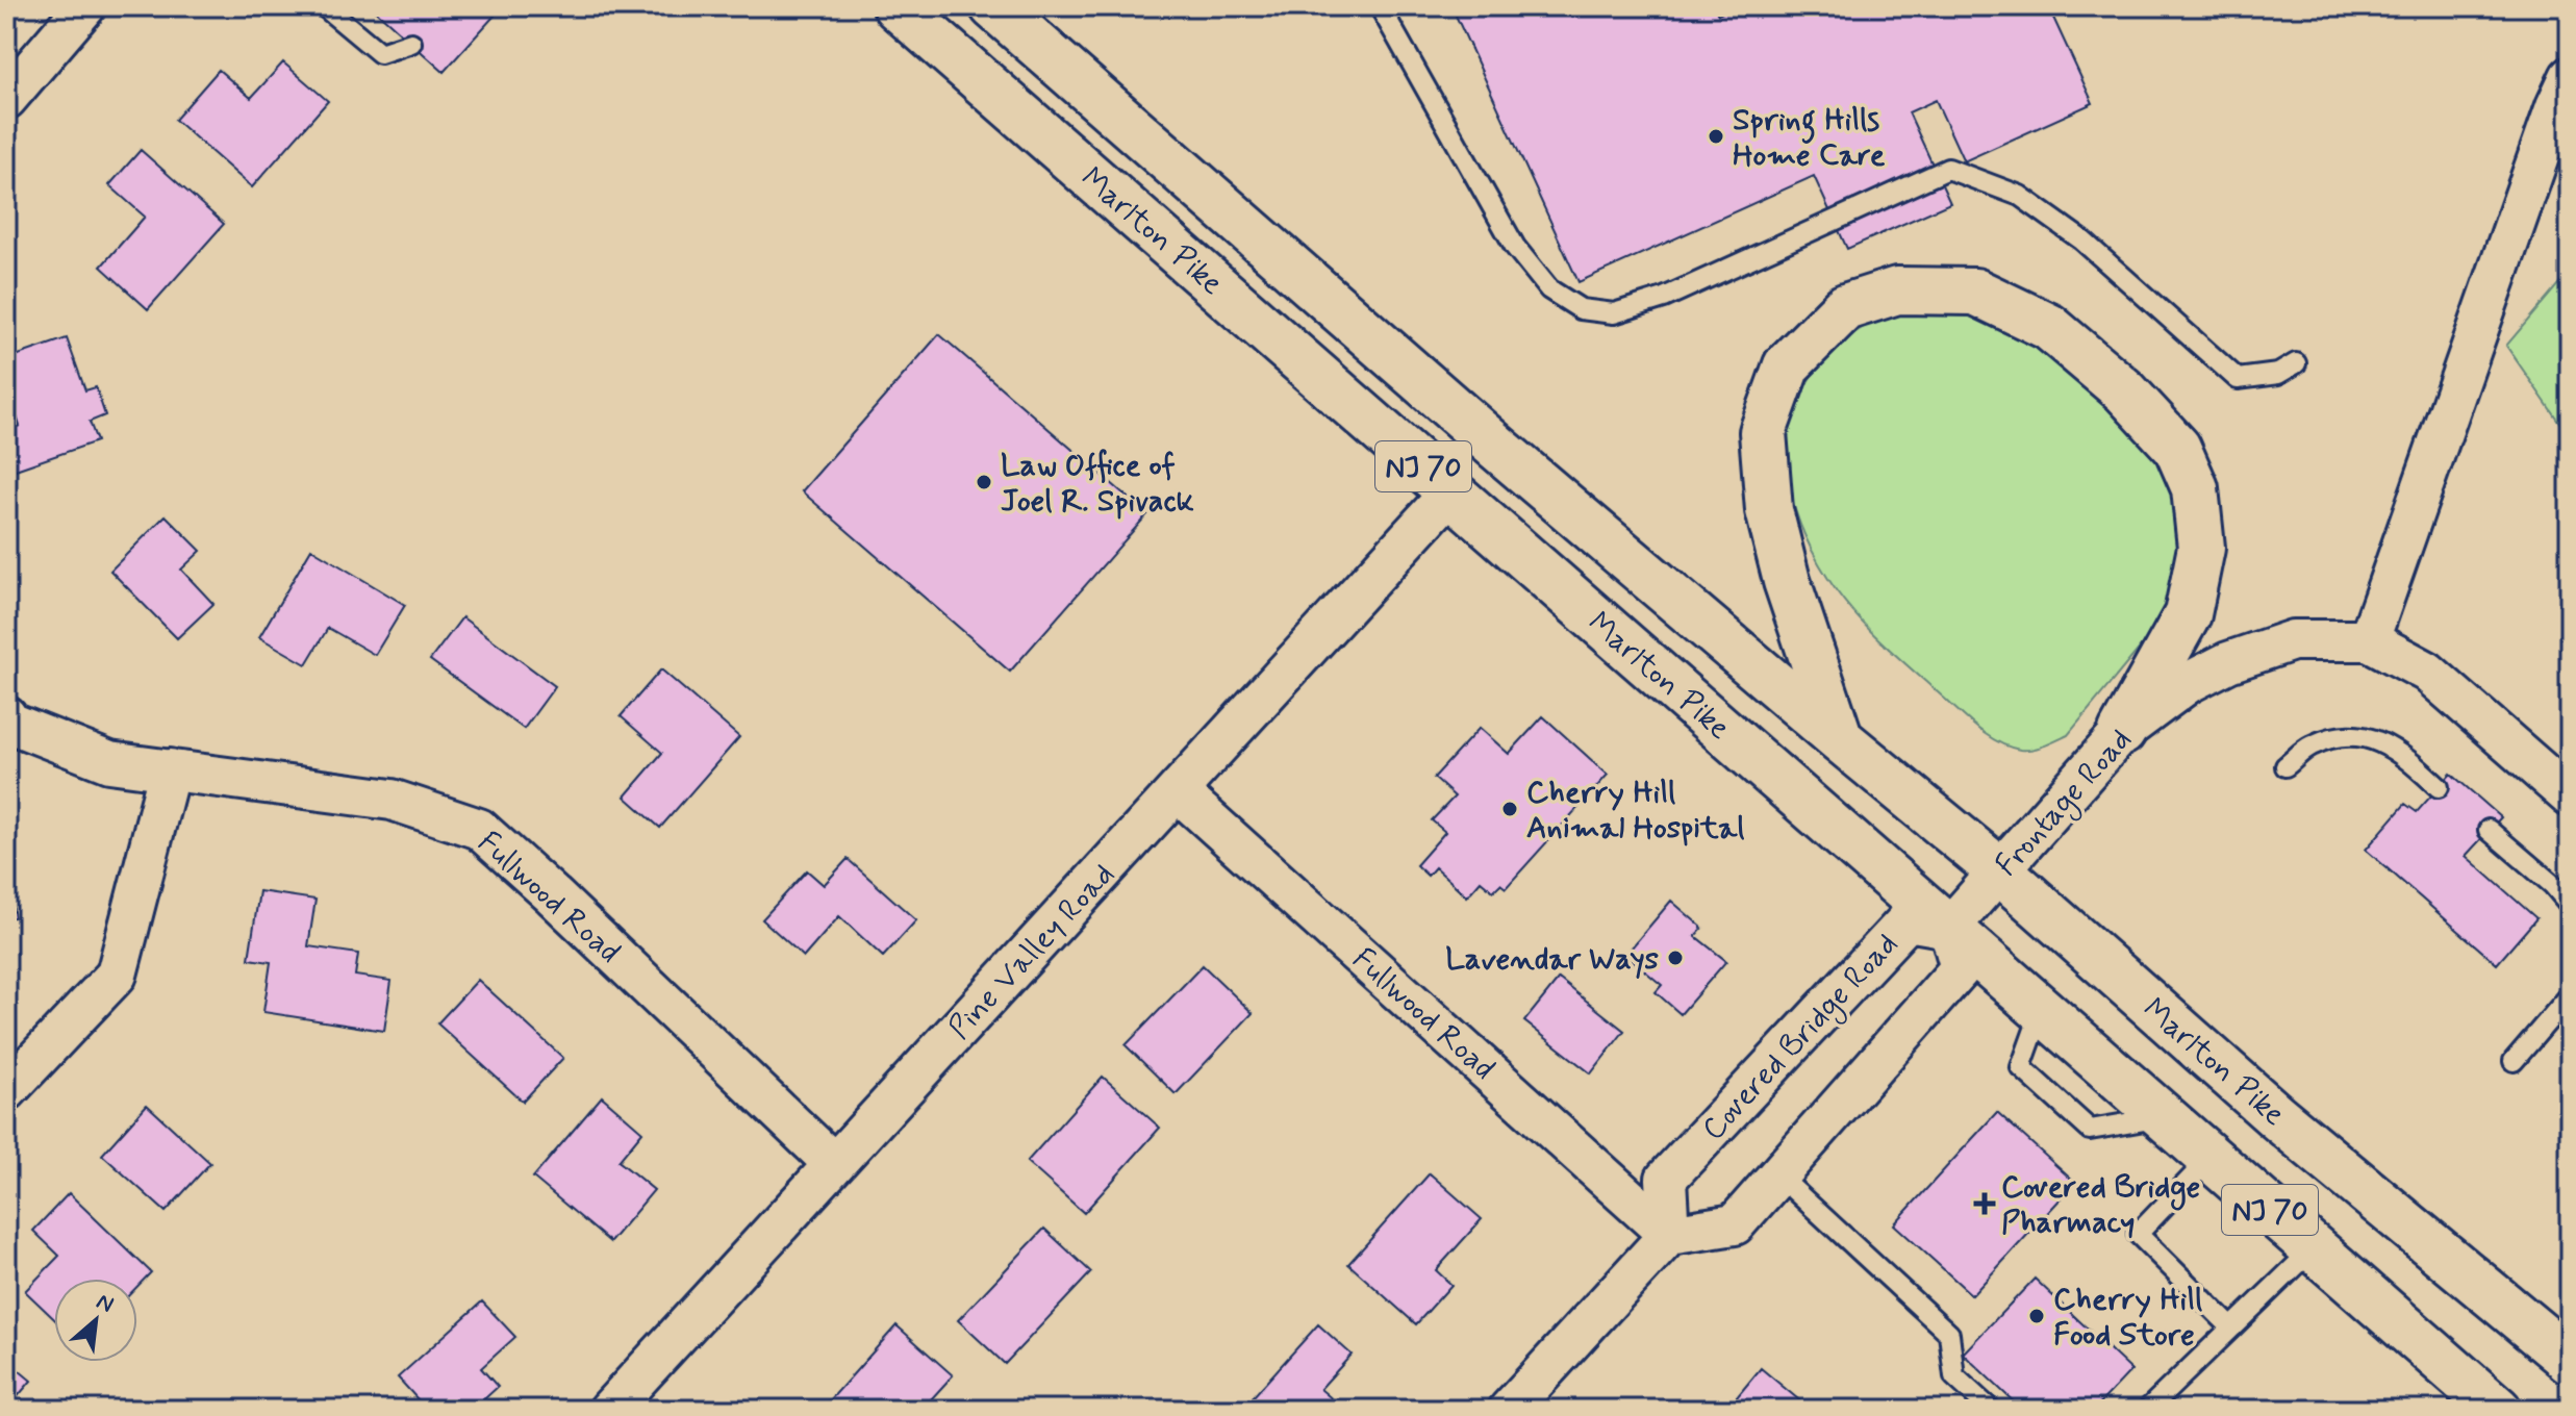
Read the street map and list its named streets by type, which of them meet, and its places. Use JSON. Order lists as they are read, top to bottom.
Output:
{
  "streets": {
    "highway": ["Marlton Pike", "NJ 70"],
    "street": [
      "Frontage Road",
      "Fullwood Road",
      "Pine Valley Road",
      "Covered Bridge Road"
    ]
  },
  "crossings": [
    ["Marlton Pike", "Frontage Road"],
    ["Marlton Pike", "Pine Valley Road"],
    ["Marlton Pike", "Covered Bridge Road"],
    ["Frontage Road", "Covered Bridge Road"],
    ["Fullwood Road", "Pine Valley Road"],
    ["Fullwood Road", "Covered Bridge Road"]
  ],
  "places": {
    "other": [
      "Spring Hills Home Care",
      "Law Office of Joel R. Spivack",
      "Cherry Hill Animal Hospital",
      "Lavendar Ways",
      "Cherry Hill Food Store"
    ],
    "health": ["Covered Bridge Pharmacy"]
  },
  "north": "top right"
}
